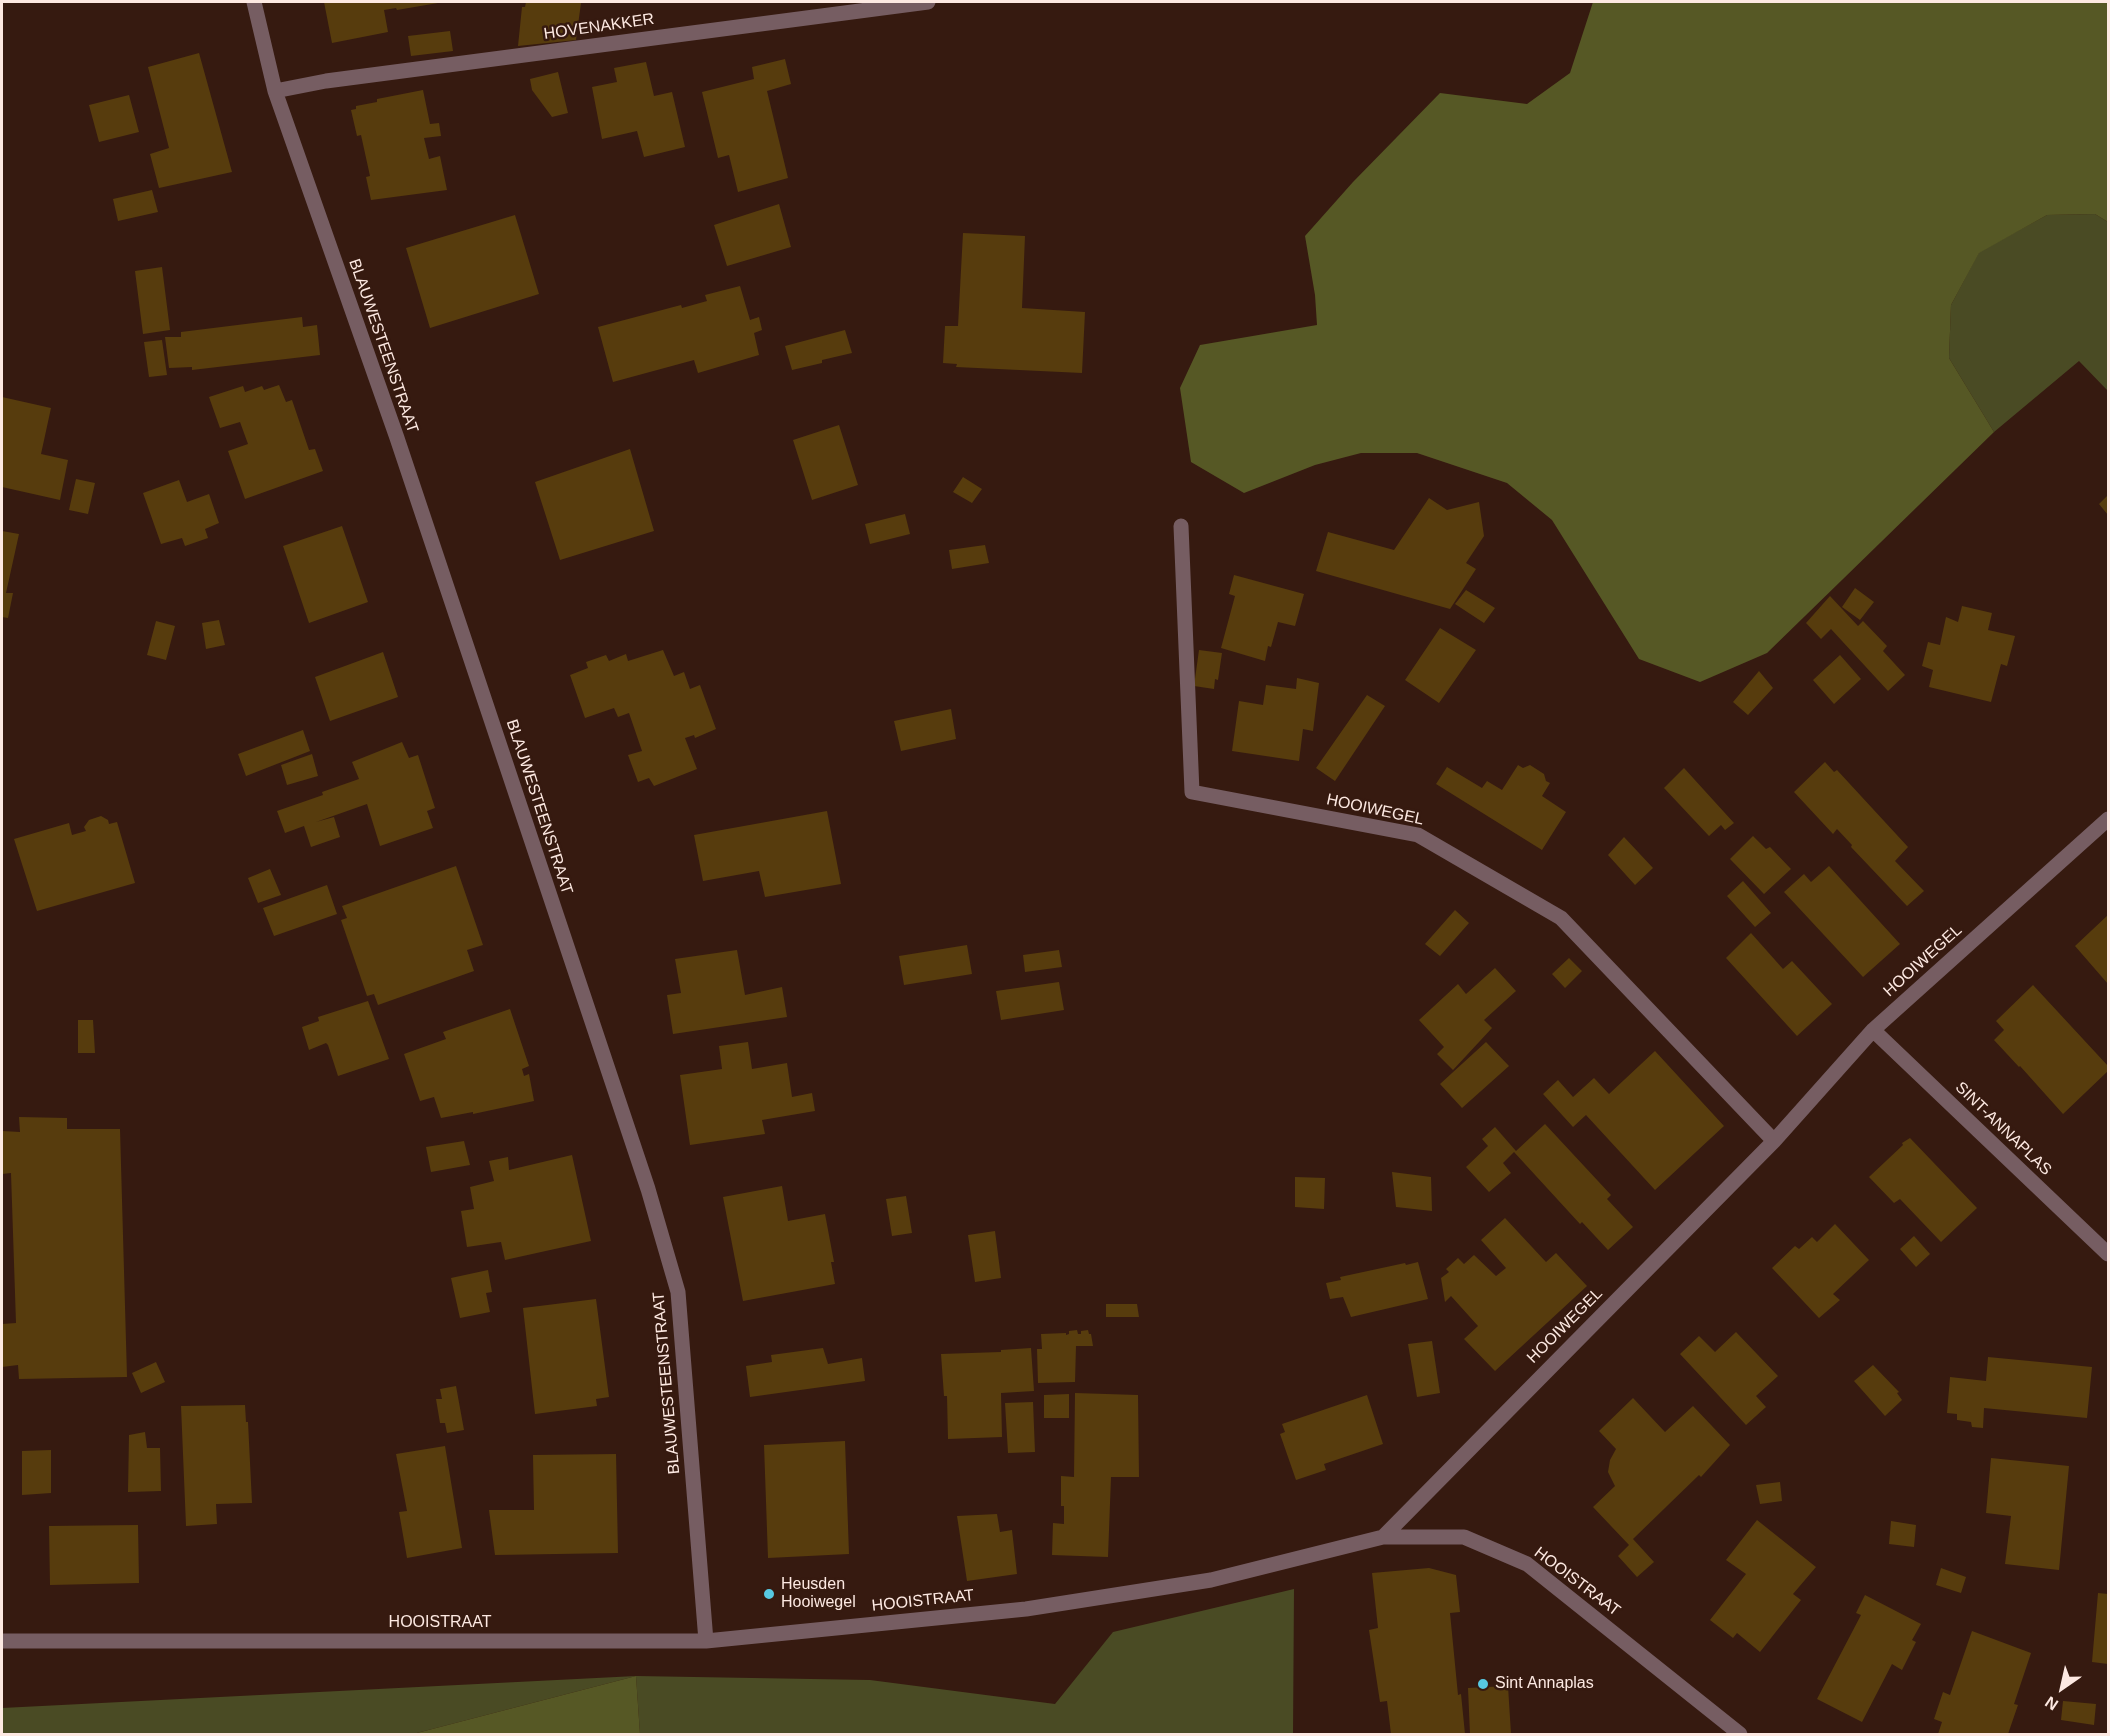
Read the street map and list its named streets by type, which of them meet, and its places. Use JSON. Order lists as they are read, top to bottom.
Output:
{
  "streets": {
    "street": [
      "HOVENAKKER",
      "BLAUWESTEENSTRAAT",
      "HOOIWEGEL",
      "SINT-ANNAPLAS",
      "HOOISTRAAT"
    ]
  },
  "crossings": [
    ["HOVENAKKER", "BLAUWESTEENSTRAAT"],
    ["BLAUWESTEENSTRAAT", "HOOISTRAAT"],
    ["HOOIWEGEL", "SINT-ANNAPLAS"],
    ["HOOIWEGEL", "HOOISTRAAT"]
  ],
  "places": ["Heusden Hooiwegel", "Sint Annaplas"],
  "north": "bottom left"
}
